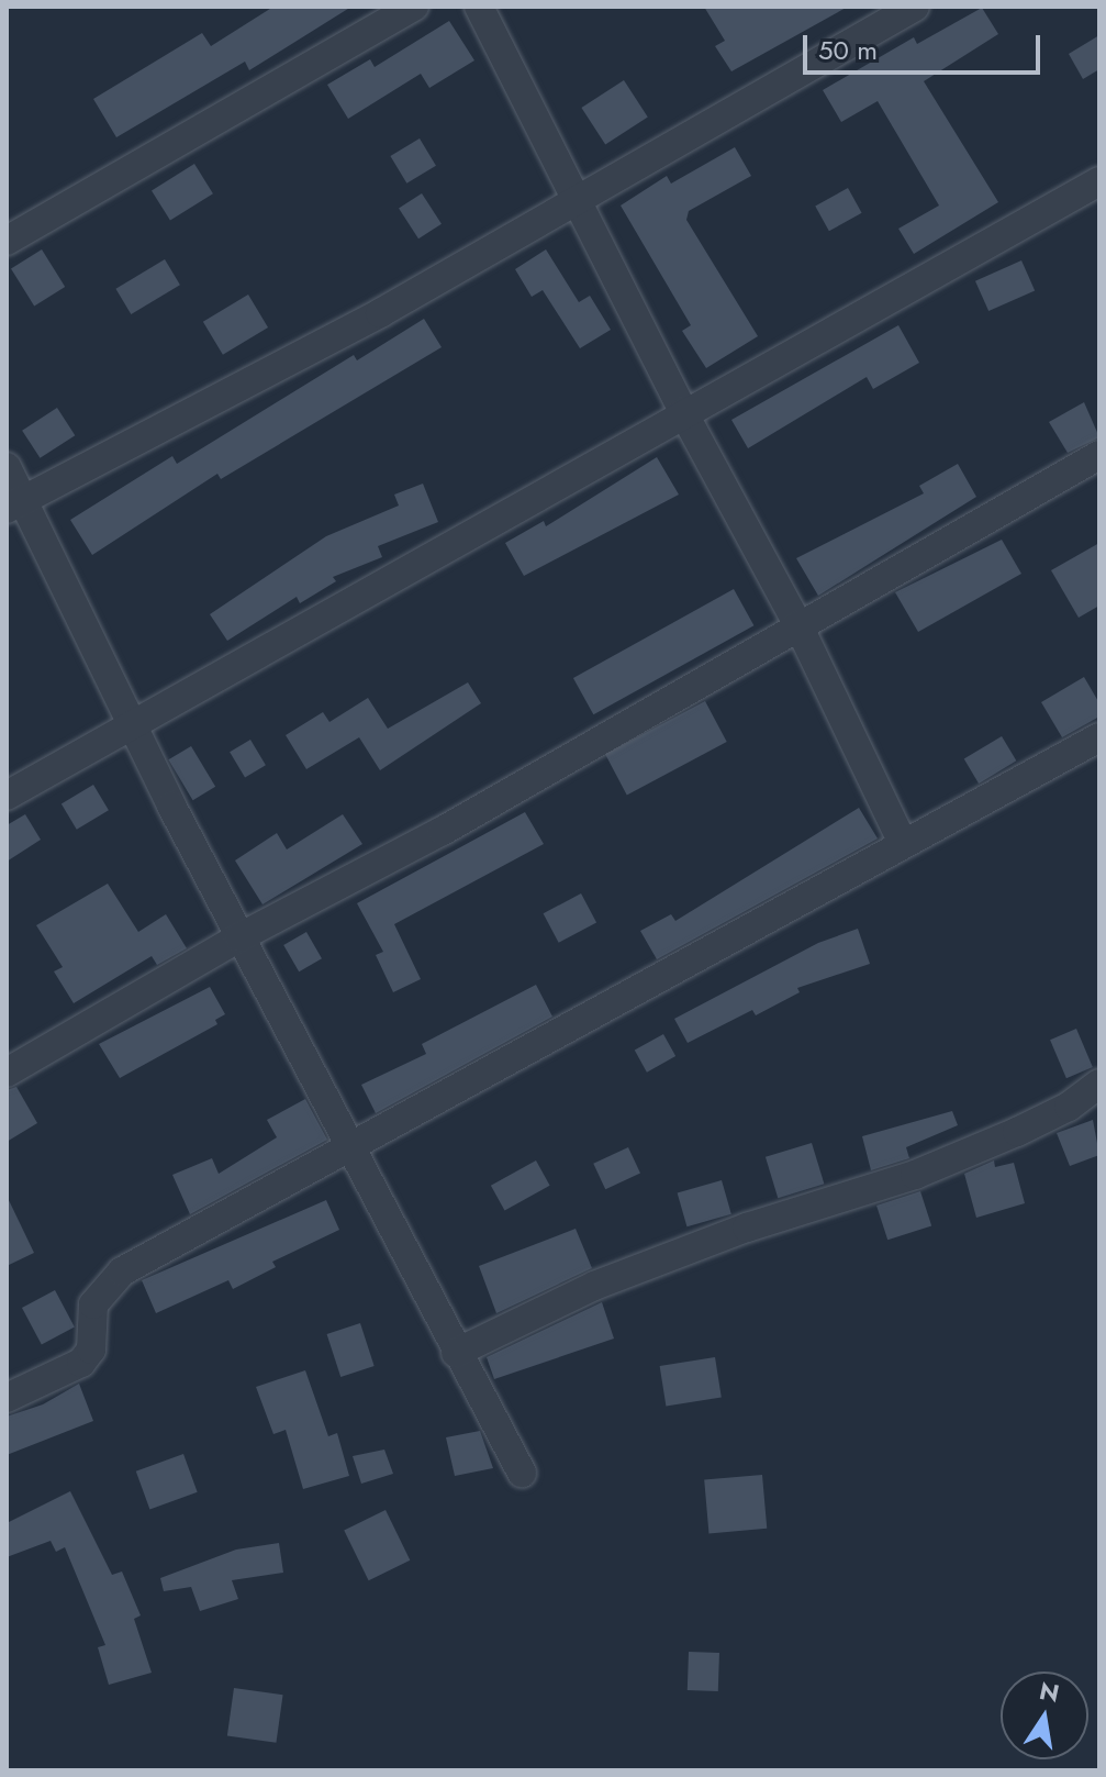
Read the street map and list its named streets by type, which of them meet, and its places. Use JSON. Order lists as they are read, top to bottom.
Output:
{
  "scale_bar": "50 m",
  "north": "top"
}
